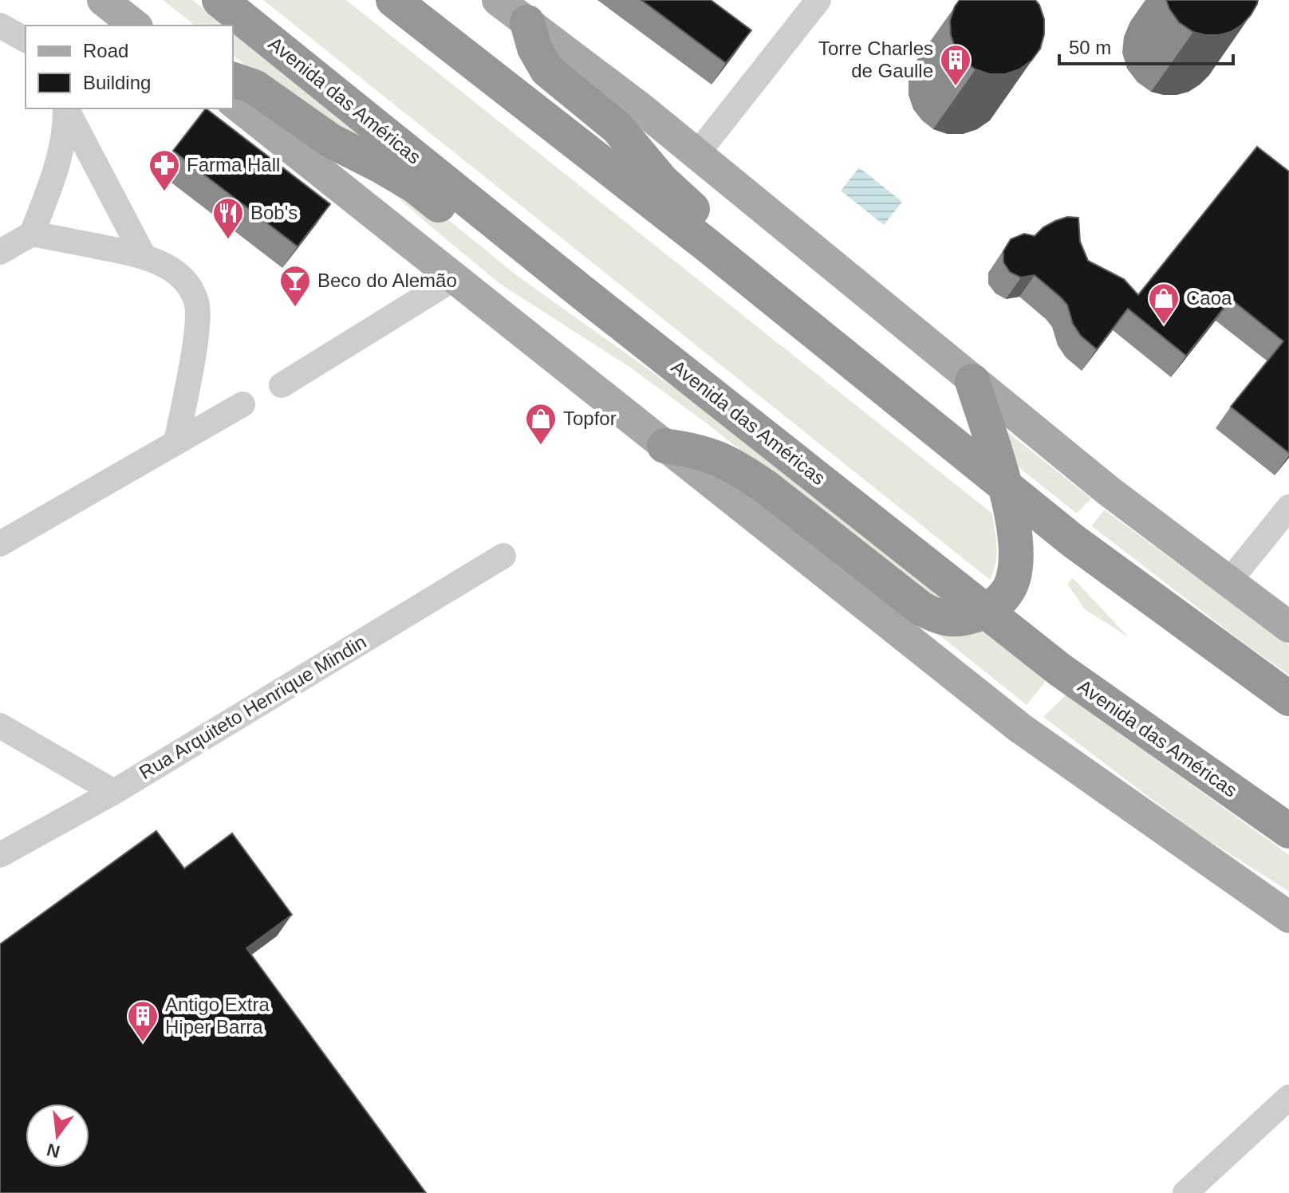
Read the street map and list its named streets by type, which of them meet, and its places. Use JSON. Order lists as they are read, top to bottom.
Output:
{
  "streets": {
    "highway": ["Avenida das Américas"],
    "street": ["Rua Arquiteto Henrique Mindin"]
  },
  "places": {
    "building": ["Torre Charles de Gaulle", "Antigo Extra Hiper Barra"],
    "pharmacy": ["Farma Hall"],
    "restaurant": ["Bob's"],
    "bar": ["Beco do Alemão"],
    "shop": ["Caoa", "Topfor"]
  },
  "legend": ["Road", "Building"],
  "scale_bar": "50 m",
  "north": "bottom"
}
